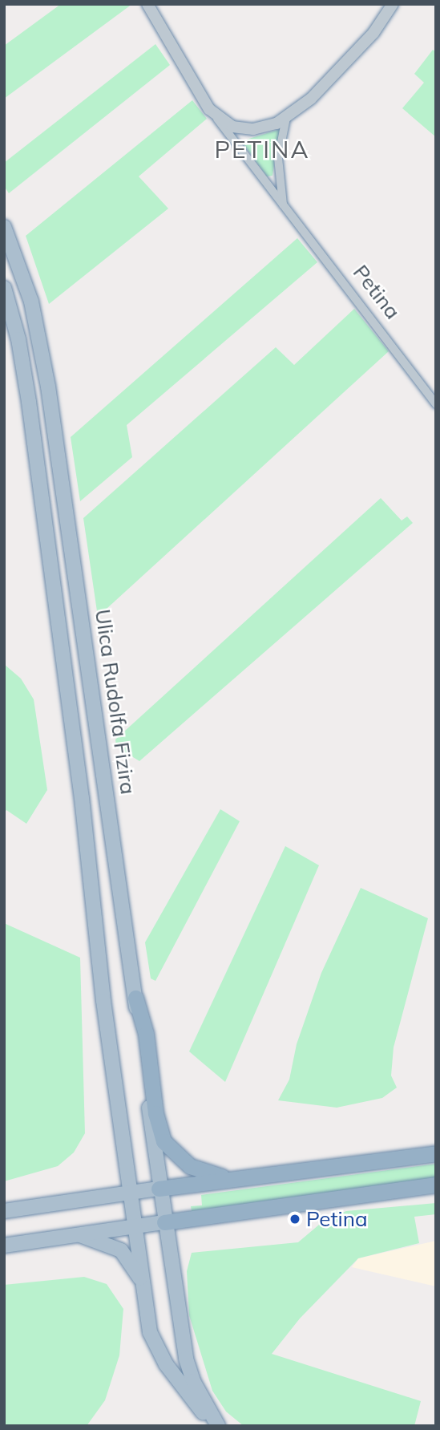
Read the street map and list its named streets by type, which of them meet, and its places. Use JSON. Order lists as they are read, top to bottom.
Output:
{
  "streets": {
    "main road": ["Ulica Rudolfa Fizira"],
    "street": ["Petina"]
  },
  "districts": ["PETINA"],
  "places": ["Petina"]
}
